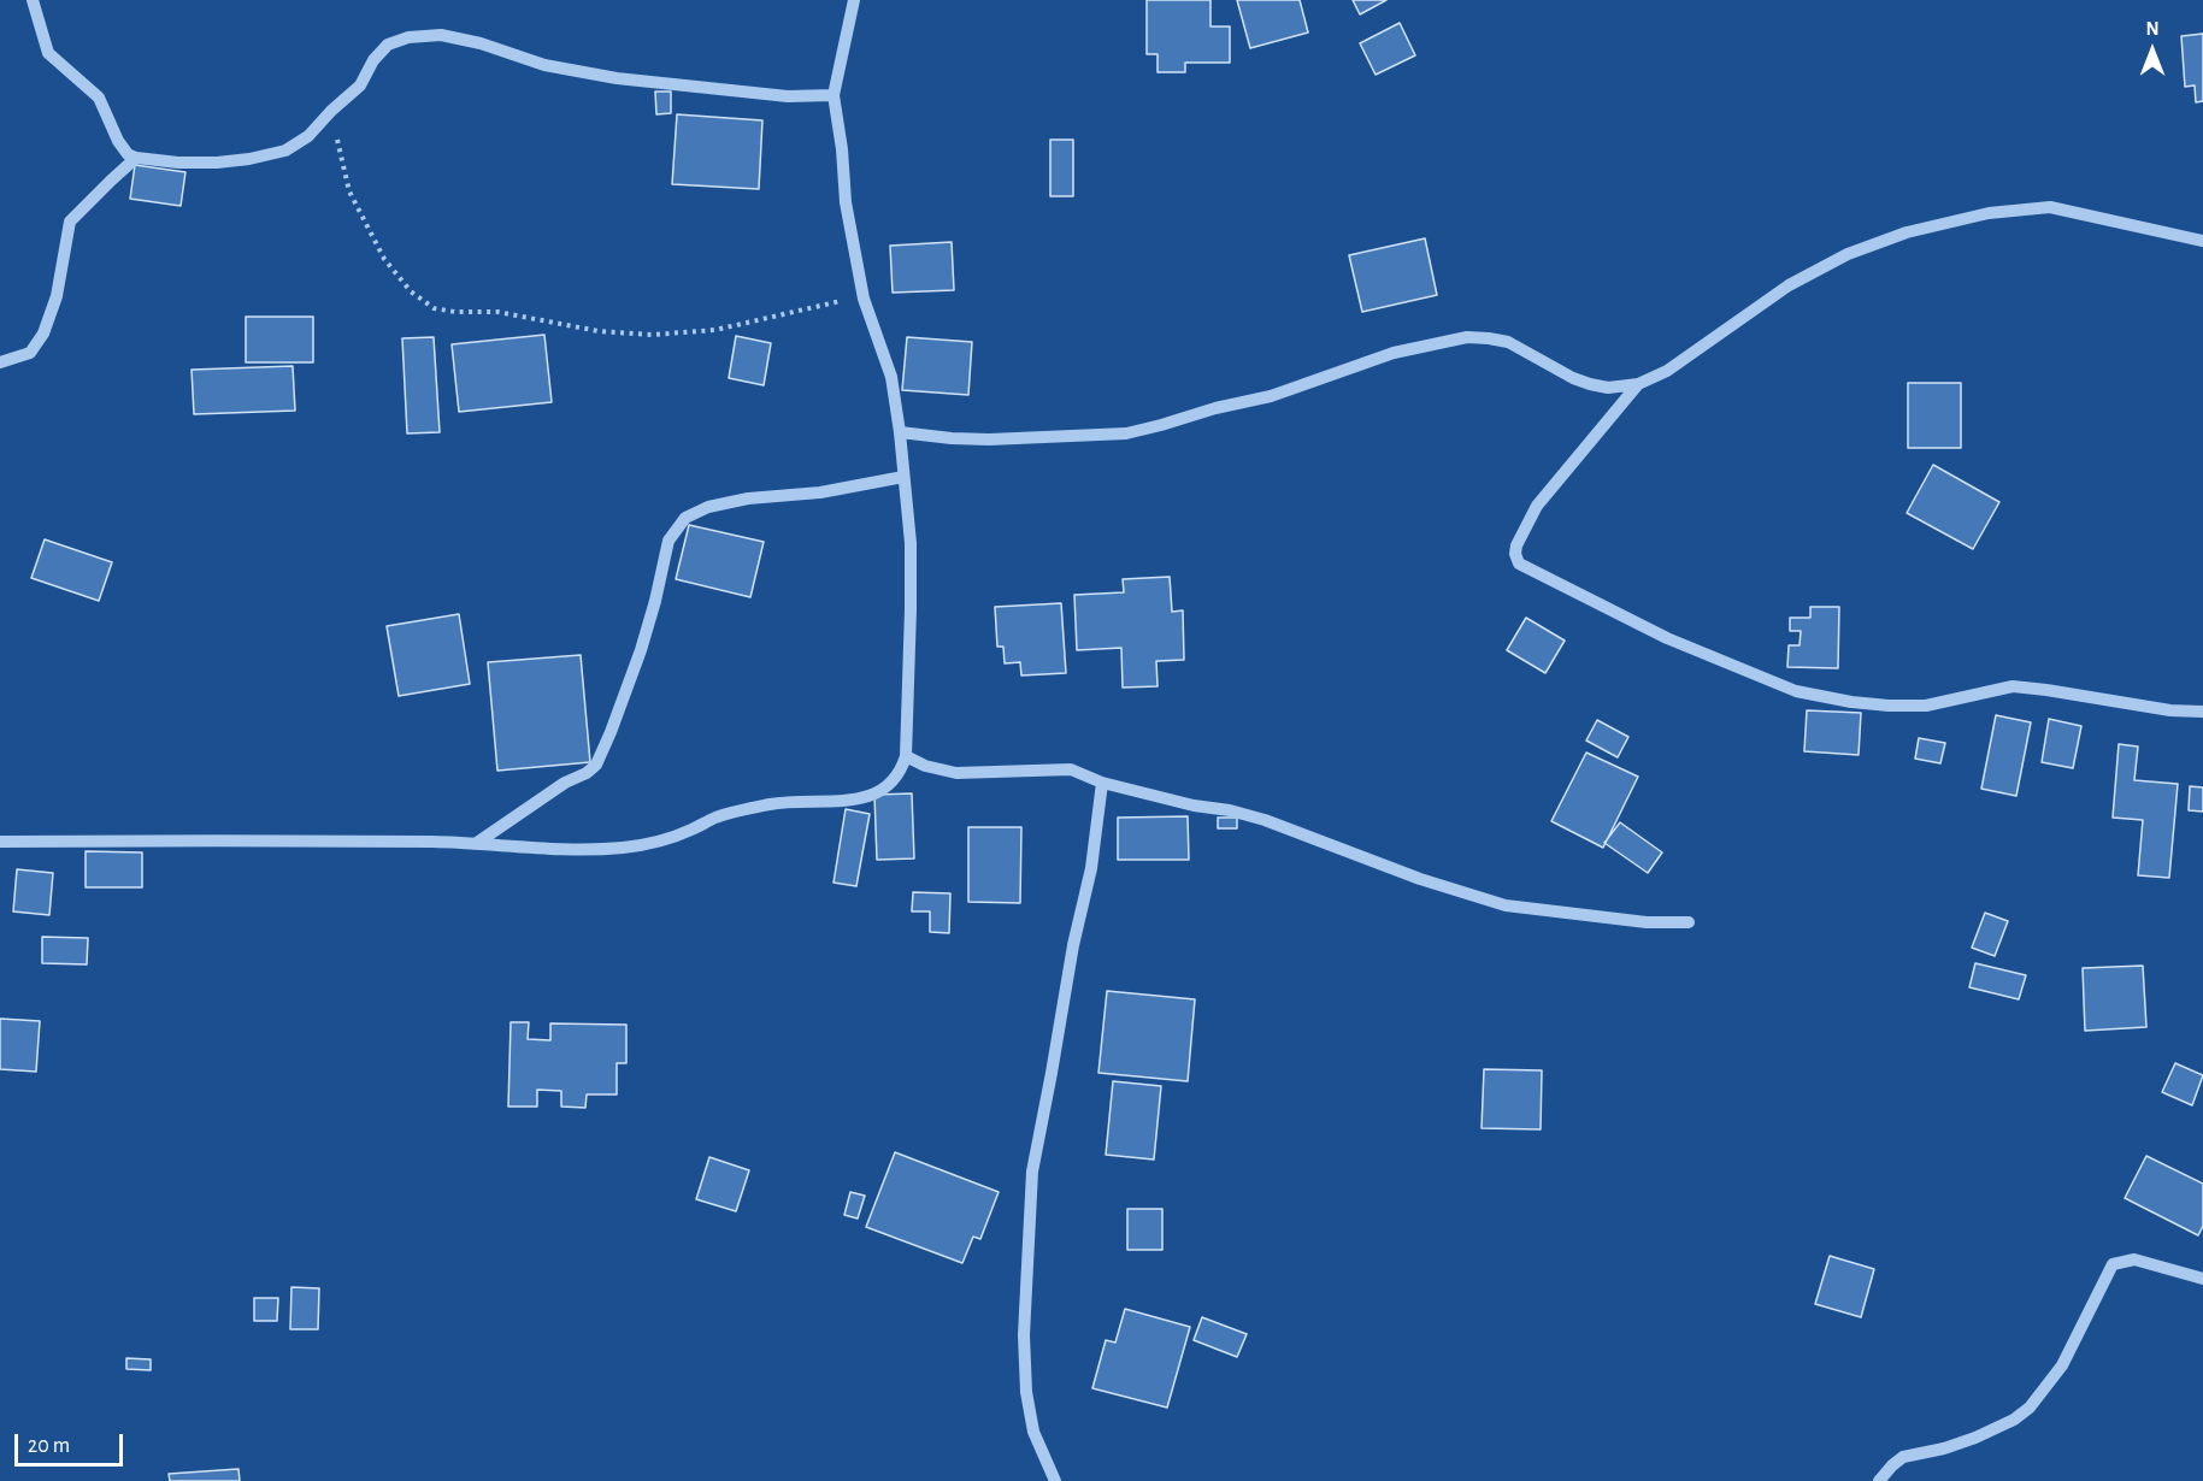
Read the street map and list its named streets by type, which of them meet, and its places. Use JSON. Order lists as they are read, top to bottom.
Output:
{
  "scale_bar": "20 m",
  "north": "top"
}
